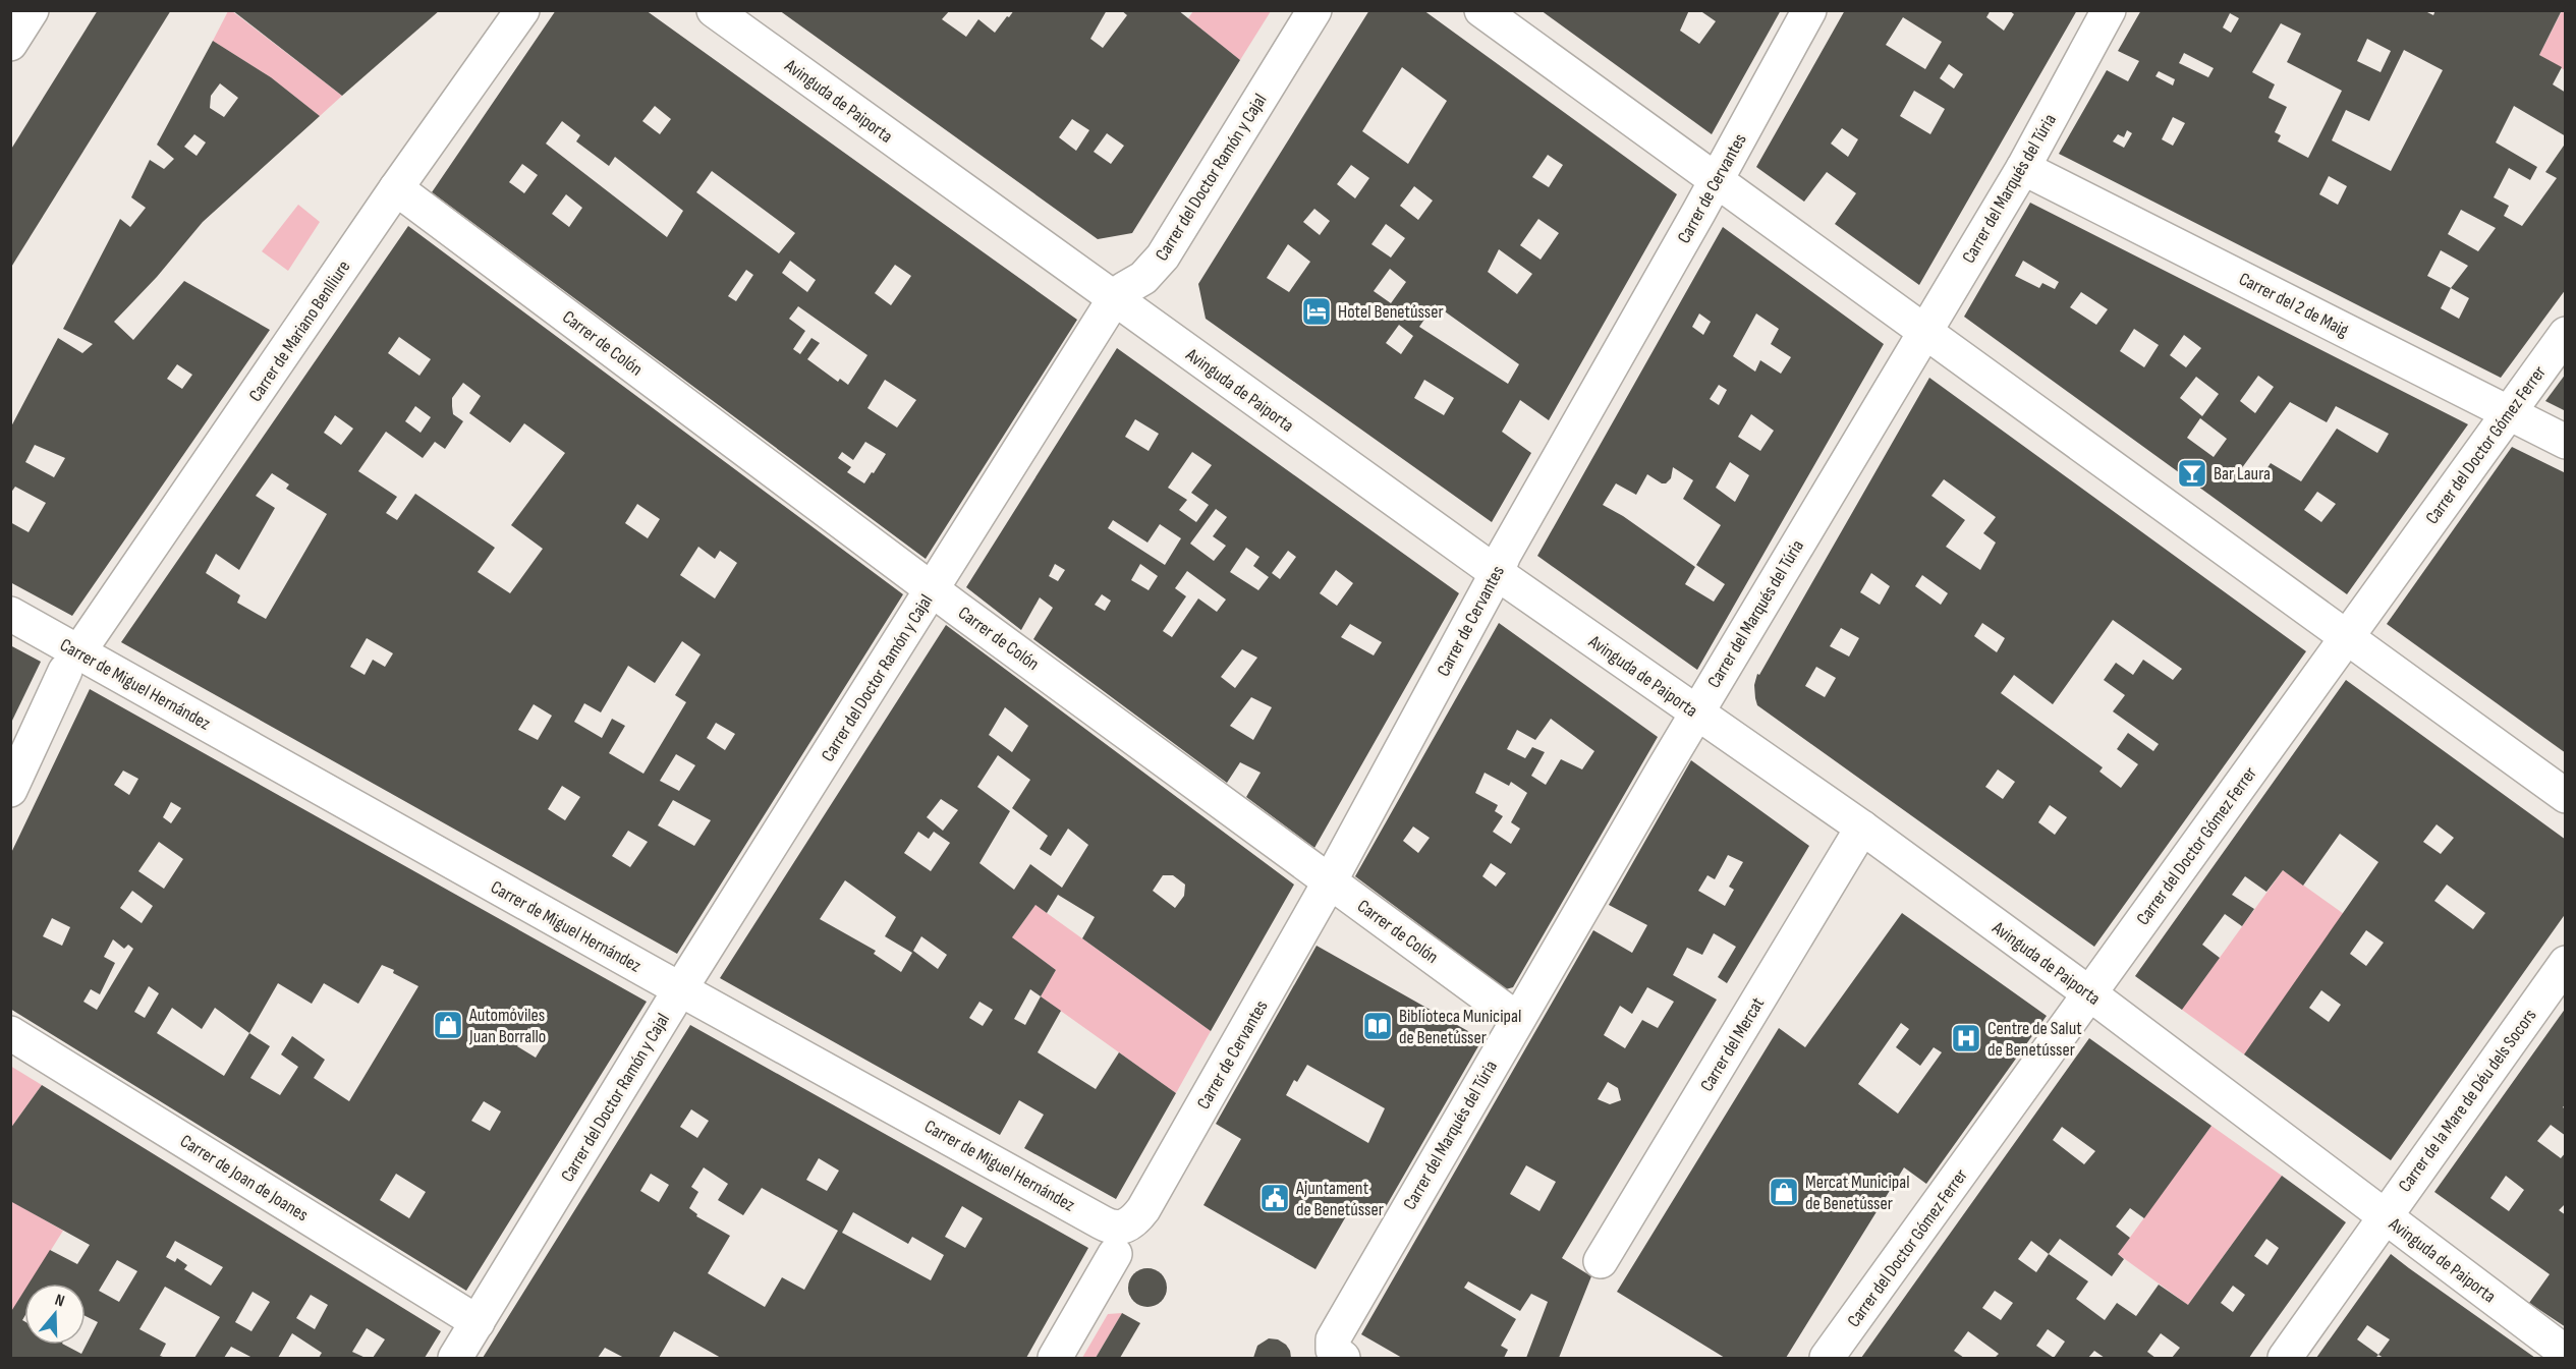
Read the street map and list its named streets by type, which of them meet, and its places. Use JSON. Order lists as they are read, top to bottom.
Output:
{
  "streets": {
    "street": [
      "Avinguda de Paiporta",
      "Carrer del Doctor Ramón y Cajal",
      "Carrer de Cervantes",
      "Carrer del Marqués del Túria",
      "Carrer del 2 de Maig",
      "Carrer de Mariano Benlliure",
      "Carrer de Colón",
      "Carrer del Doctor Gómez Ferrer",
      "Carrer de Miguel Hernández",
      "Carrer del Mercat",
      "Carrer de la Mare de Déu dels Socors",
      "Carrer de Joan de Joanes"
    ]
  },
  "crossings": [
    ["Avinguda de Paiporta", "Carrer del Doctor Ramón y Cajal"],
    ["Avinguda de Paiporta", "Carrer de Cervantes"],
    ["Avinguda de Paiporta", "Carrer del Marqués del Túria"],
    ["Avinguda de Paiporta", "Carrer del Doctor Gómez Ferrer"],
    ["Avinguda de Paiporta", "Carrer del Mercat"],
    ["Avinguda de Paiporta", "Carrer de la Mare de Déu dels Socors"],
    ["Carrer del Doctor Ramón y Cajal", "Carrer de Colón"],
    ["Carrer del Doctor Ramón y Cajal", "Carrer de Miguel Hernández"],
    ["Carrer del Doctor Ramón y Cajal", "Carrer de Joan de Joanes"],
    ["Carrer de Cervantes", "Carrer de Colón"],
    ["Carrer de Cervantes", "Carrer de Miguel Hernández"],
    ["Carrer del Marqués del Túria", "Carrer del 2 de Maig"],
    ["Carrer del Marqués del Túria", "Carrer de Colón"],
    ["Carrer del 2 de Maig", "Carrer del Doctor Gómez Ferrer"],
    ["Carrer de Mariano Benlliure", "Carrer de Colón"],
    ["Carrer de Mariano Benlliure", "Carrer de Miguel Hernández"]
  ],
  "places": {
    "hotel": ["Hotel Benetússer"],
    "bar": ["Bar Laura"],
    "shop": ["Automóviles Juan Borrallo", "Mercat Municipal de Benetússer"],
    "library": ["Biblioteca Municipal de Benetússer"],
    "hospital": ["Centre de Salut de Benetússer"],
    "public building": ["Ajuntament de Benetússer"]
  },
  "north": "top"
}
